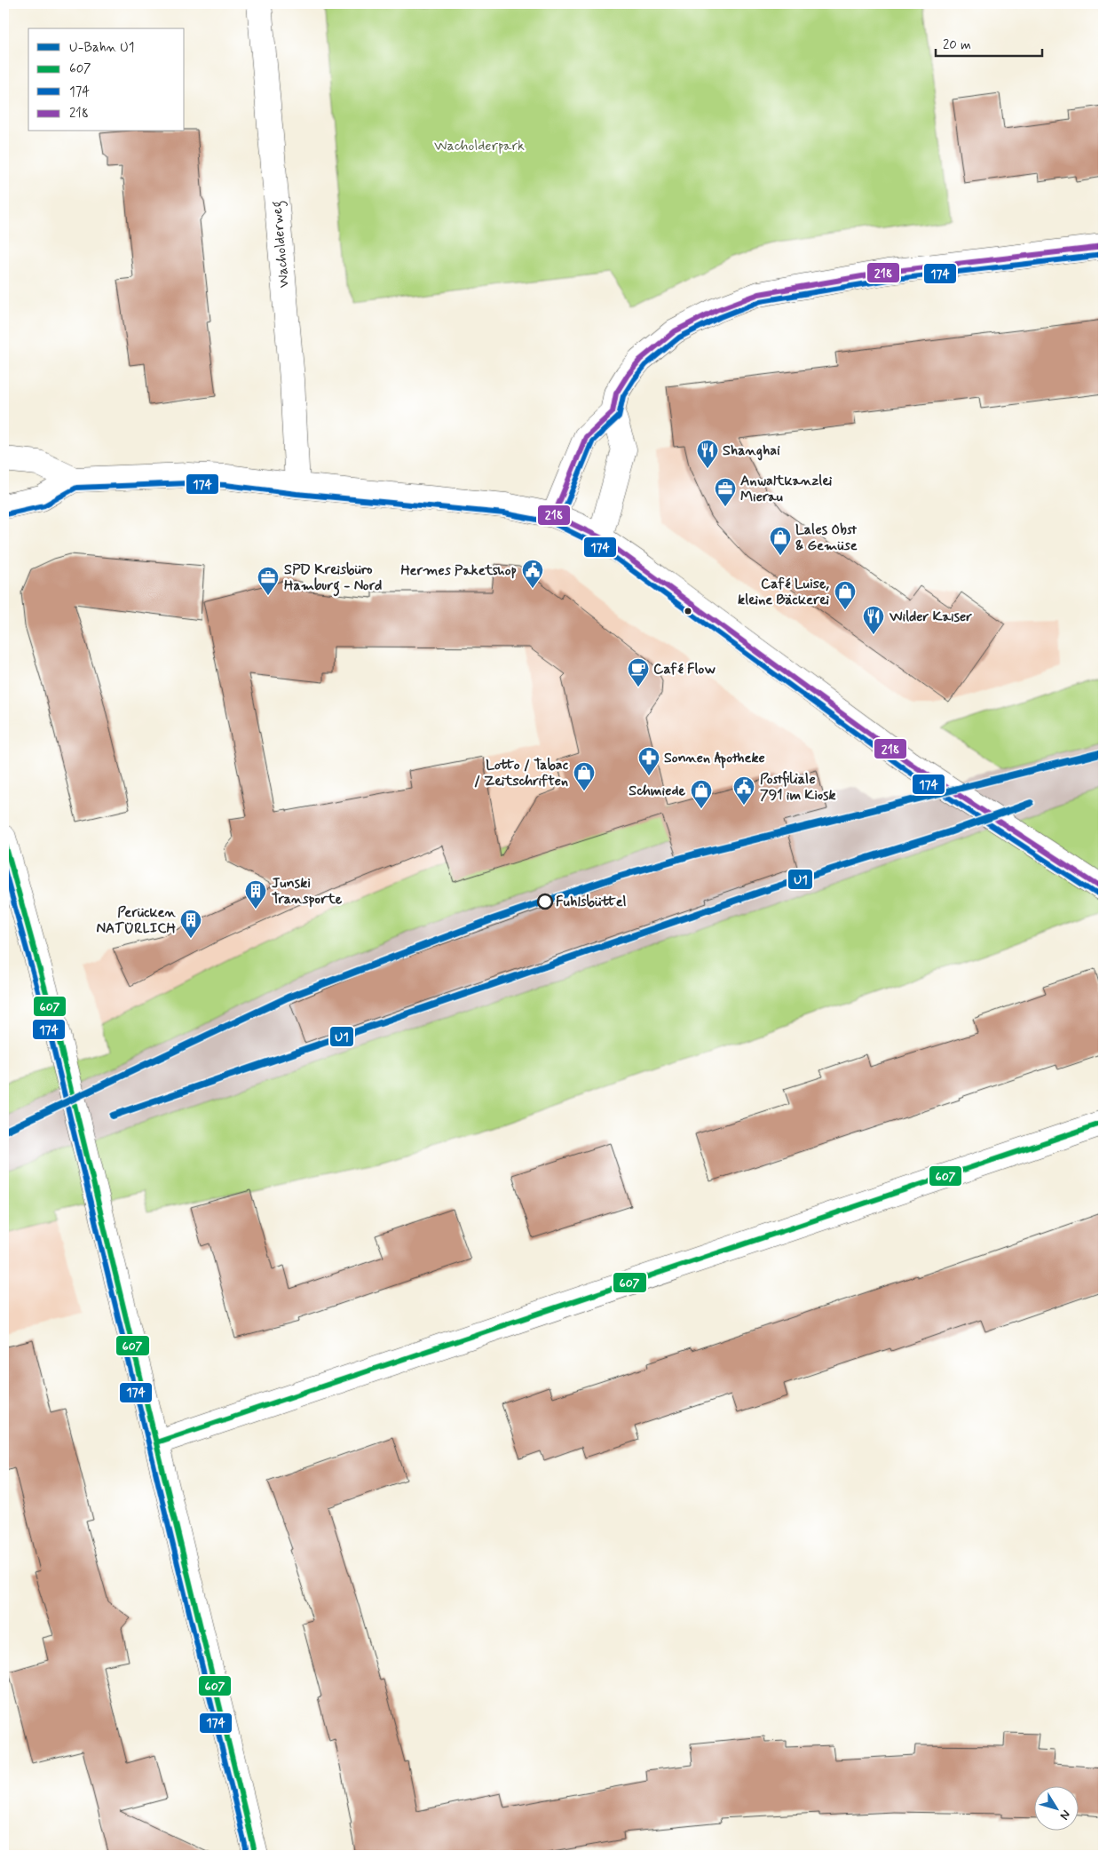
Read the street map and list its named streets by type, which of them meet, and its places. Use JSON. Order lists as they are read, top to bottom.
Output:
{
  "streets": {
    "street": ["Wacholderweg"]
  },
  "parks": ["Wacholderpark"],
  "places": {
    "restaurant": ["Shanghai", "Wilder Kaiser"],
    "office": ["Anwaltkanzlei Mierau", "SPD Kreisbüro Hamburg - Nord"],
    "shop": [
      "Lales Obst & Gemüse",
      "Café Luise, kleine Bäckerei",
      "Lotto / Tabac / Zeitschriften",
      "Schmiede"
    ],
    "public building": ["Hermes Paketshop", "Postfiliale 791 im Kiosk"],
    "cafe": ["Café Flow"],
    "pharmacy": ["Sonnen Apotheke"],
    "other": ["Fuhlsbüttel"],
    "building": ["Junski Transporte", "Perücken NATÜRLICH"]
  },
  "lines": [
    "transit line 218",
    "transit line 174",
    "metro line U1",
    "transit line 607"
  ],
  "legend": [
    "U-Bahn U1",
    "607",
    "174",
    "218"
  ],
  "scale_bar": "20 m",
  "north": "bottom right"
}
